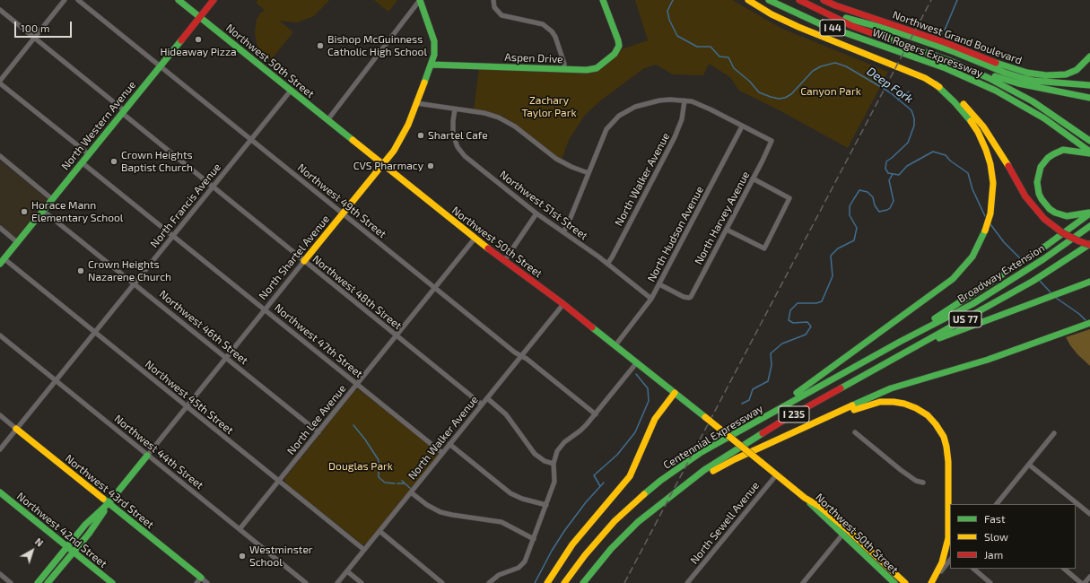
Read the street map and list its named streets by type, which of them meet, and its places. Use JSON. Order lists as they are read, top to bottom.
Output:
{
  "streets": {
    "main road": [
      "I 44",
      "Northwest Grand Boulevard",
      "Will Rogers Expressway",
      "Aspen Drive",
      "Northwest 50th Street",
      "North Western Avenue",
      "North Shartel Avenue",
      "Broadway Extension",
      "US 77",
      "I 235",
      "Centennial Expressway",
      "Northwest 43rd Street",
      "Northwest 42nd Street"
    ],
    "street": [
      "North Walker Avenue",
      "Northwest 49th Street",
      "North Francis Avenue",
      "Northwest 51st Street",
      "North Harvey Avenue",
      "North Hudson Avenue",
      "Northwest 48th Street",
      "Northwest 46th Street",
      "Northwest 47th Street",
      "Northwest 45th Street",
      "North Lee Avenue",
      "Northwest 44th Street",
      "North Sewell Avenue"
    ]
  },
  "crossings": [
    ["Aspen Drive", "North Shartel Avenue"],
    ["Northwest 50th Street", "North Western Avenue"],
    ["Northwest 50th Street", "North Walker Avenue"],
    ["Northwest 50th Street", "North Francis Avenue"],
    ["Northwest 50th Street", "North Hudson Avenue"],
    ["Northwest 50th Street", "North Shartel Avenue"],
    ["Northwest 50th Street", "North Lee Avenue"],
    ["Northwest 50th Street", "North Sewell Avenue"],
    ["North Western Avenue", "Northwest 49th Street"],
    ["North Western Avenue", "Northwest 48th Street"],
    ["North Western Avenue", "Northwest 46th Street"],
    ["North Western Avenue", "Northwest 47th Street"],
    ["North Western Avenue", "Northwest 45th Street"],
    ["North Walker Avenue", "Northwest 49th Street"],
    ["North Walker Avenue", "Northwest 51st Street"],
    ["North Walker Avenue", "Northwest 48th Street"],
    ["North Walker Avenue", "Northwest 47th Street"],
    ["North Walker Avenue", "Northwest 45th Street"],
    ["Northwest 49th Street", "North Francis Avenue"],
    ["Northwest 49th Street", "North Shartel Avenue"],
    ["Northwest 49th Street", "North Lee Avenue"],
    ["North Francis Avenue", "Northwest 48th Street"],
    ["North Francis Avenue", "Northwest 46th Street"],
    ["North Francis Avenue", "Northwest 47th Street"],
    ["North Francis Avenue", "Northwest 45th Street"],
    ["North Francis Avenue", "Northwest 44th Street"],
    ["North Francis Avenue", "Northwest 43rd Street"],
    ["Northwest 51st Street", "North Hudson Avenue"],
    ["North Harvey Avenue", "North Hudson Avenue"],
    ["North Shartel Avenue", "Northwest 48th Street"],
    ["North Shartel Avenue", "Northwest 46th Street"],
    ["North Shartel Avenue", "Northwest 47th Street"],
    ["North Shartel Avenue", "Northwest 45th Street"],
    ["North Shartel Avenue", "Northwest 44th Street"],
    ["North Shartel Avenue", "Northwest 43rd Street"],
    ["North Shartel Avenue", "Northwest 42nd Street"],
    ["Broadway Extension", "Centennial Expressway"],
    ["Northwest 48th Street", "North Lee Avenue"],
    ["Northwest 46th Street", "North Lee Avenue"],
    ["Northwest 47th Street", "North Lee Avenue"],
    ["Northwest 45th Street", "North Lee Avenue"],
    ["North Lee Avenue", "Northwest 44th Street"]
  ],
  "water": ["Deep Fork"],
  "parks": ["Canyon Park", "Zachary Taylor Park", "Douglas Park"],
  "places": [
    "Hideaway Pizza",
    "Bishop McGuinness Catholic High School",
    "Shartel Cafe",
    "Crown Heights Baptist Church",
    "CVS Pharmacy",
    "Horace Mann Elementary School",
    "Crown Heights Nazarene Church",
    "Westminster School"
  ],
  "legend": ["Fast", "Slow", "Jam"],
  "scale_bar": "100 m",
  "north": "top right"
}
